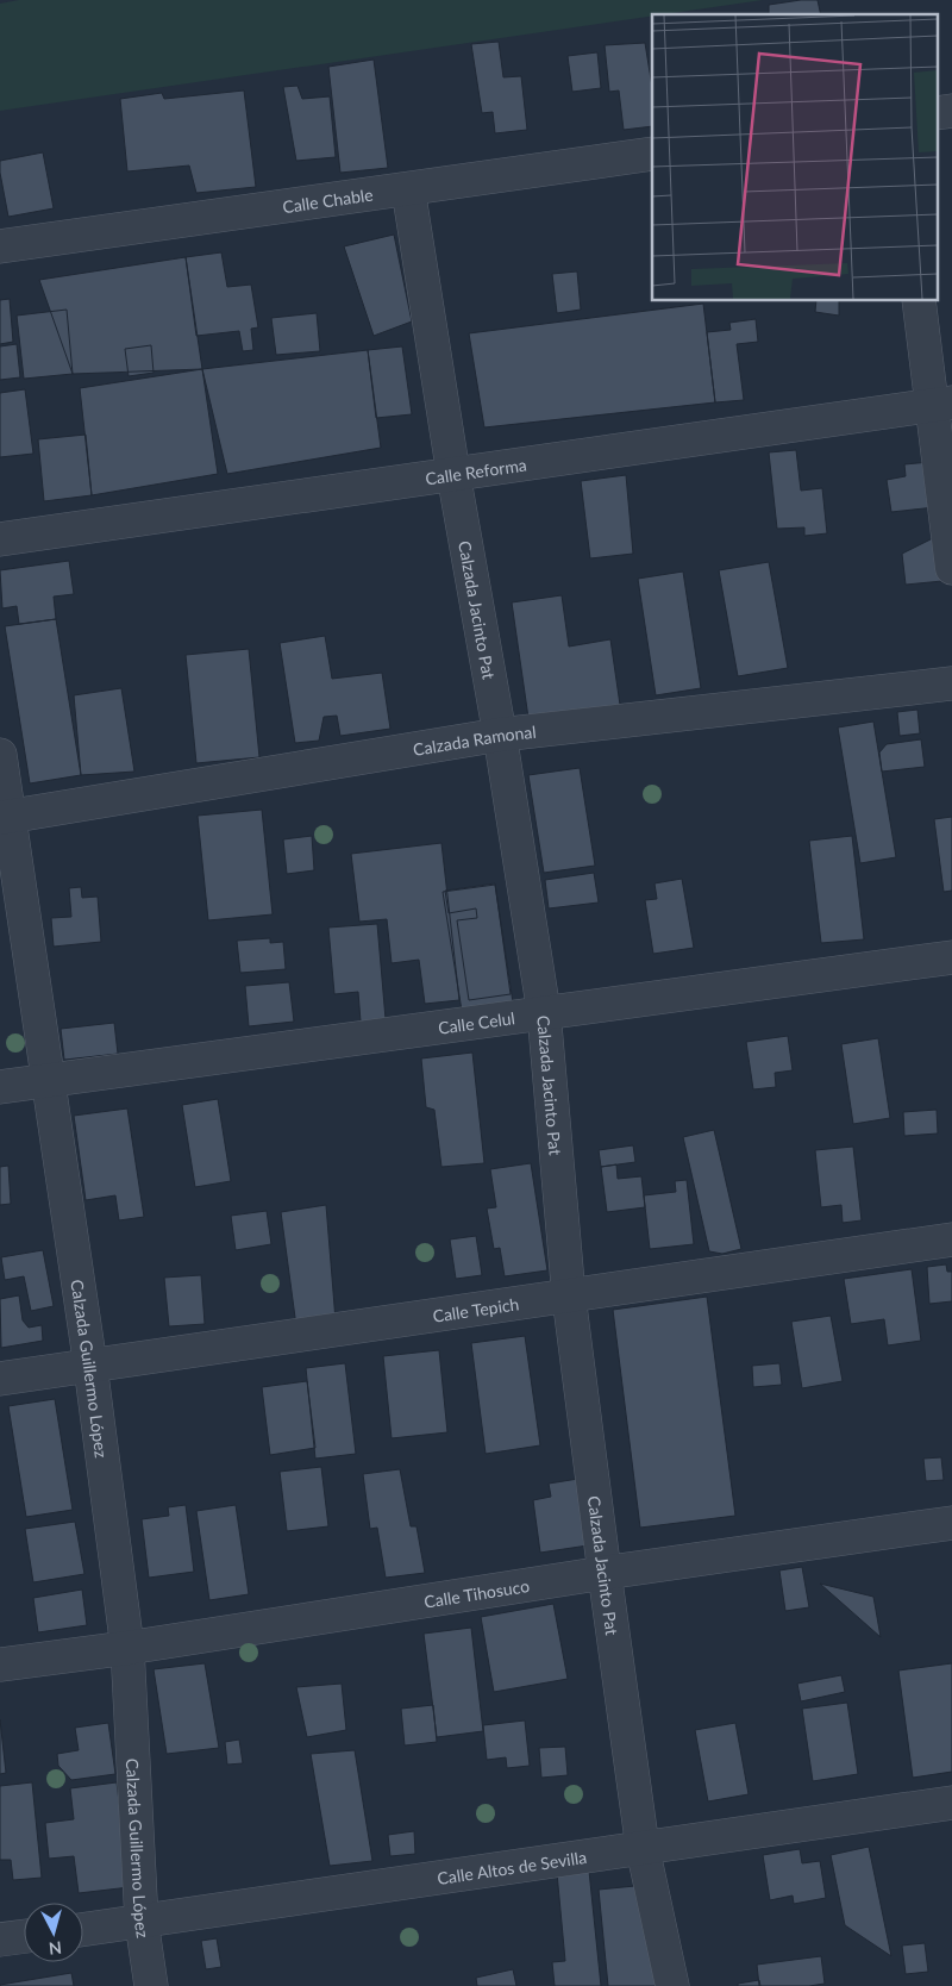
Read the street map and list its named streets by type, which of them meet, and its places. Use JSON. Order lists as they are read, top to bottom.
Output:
{
  "streets": {
    "street": [
      "Calle Chable",
      "Calle Reforma",
      "Calzada Jacinto Pat",
      "Calzada Ramonal",
      "Calle Celul",
      "Calle Tepich",
      "Calzada Guillermo López",
      "Calle Tihosuco",
      "Calle Altos de Sevilla"
    ]
  },
  "crossings": [
    ["Calle Chable", "Calzada Jacinto Pat"],
    ["Calle Reforma", "Calzada Jacinto Pat"],
    ["Calzada Jacinto Pat", "Calzada Ramonal"],
    ["Calzada Jacinto Pat", "Calle Celul"],
    ["Calzada Jacinto Pat", "Calle Tepich"],
    ["Calzada Jacinto Pat", "Calle Tihosuco"],
    ["Calzada Jacinto Pat", "Calle Altos de Sevilla"],
    ["Calzada Ramonal", "Calzada Guillermo López"],
    ["Calle Celul", "Calzada Guillermo López"],
    ["Calle Tepich", "Calzada Guillermo López"],
    ["Calzada Guillermo López", "Calle Tihosuco"],
    ["Calzada Guillermo López", "Calle Altos de Sevilla"]
  ],
  "north": "bottom"
}
